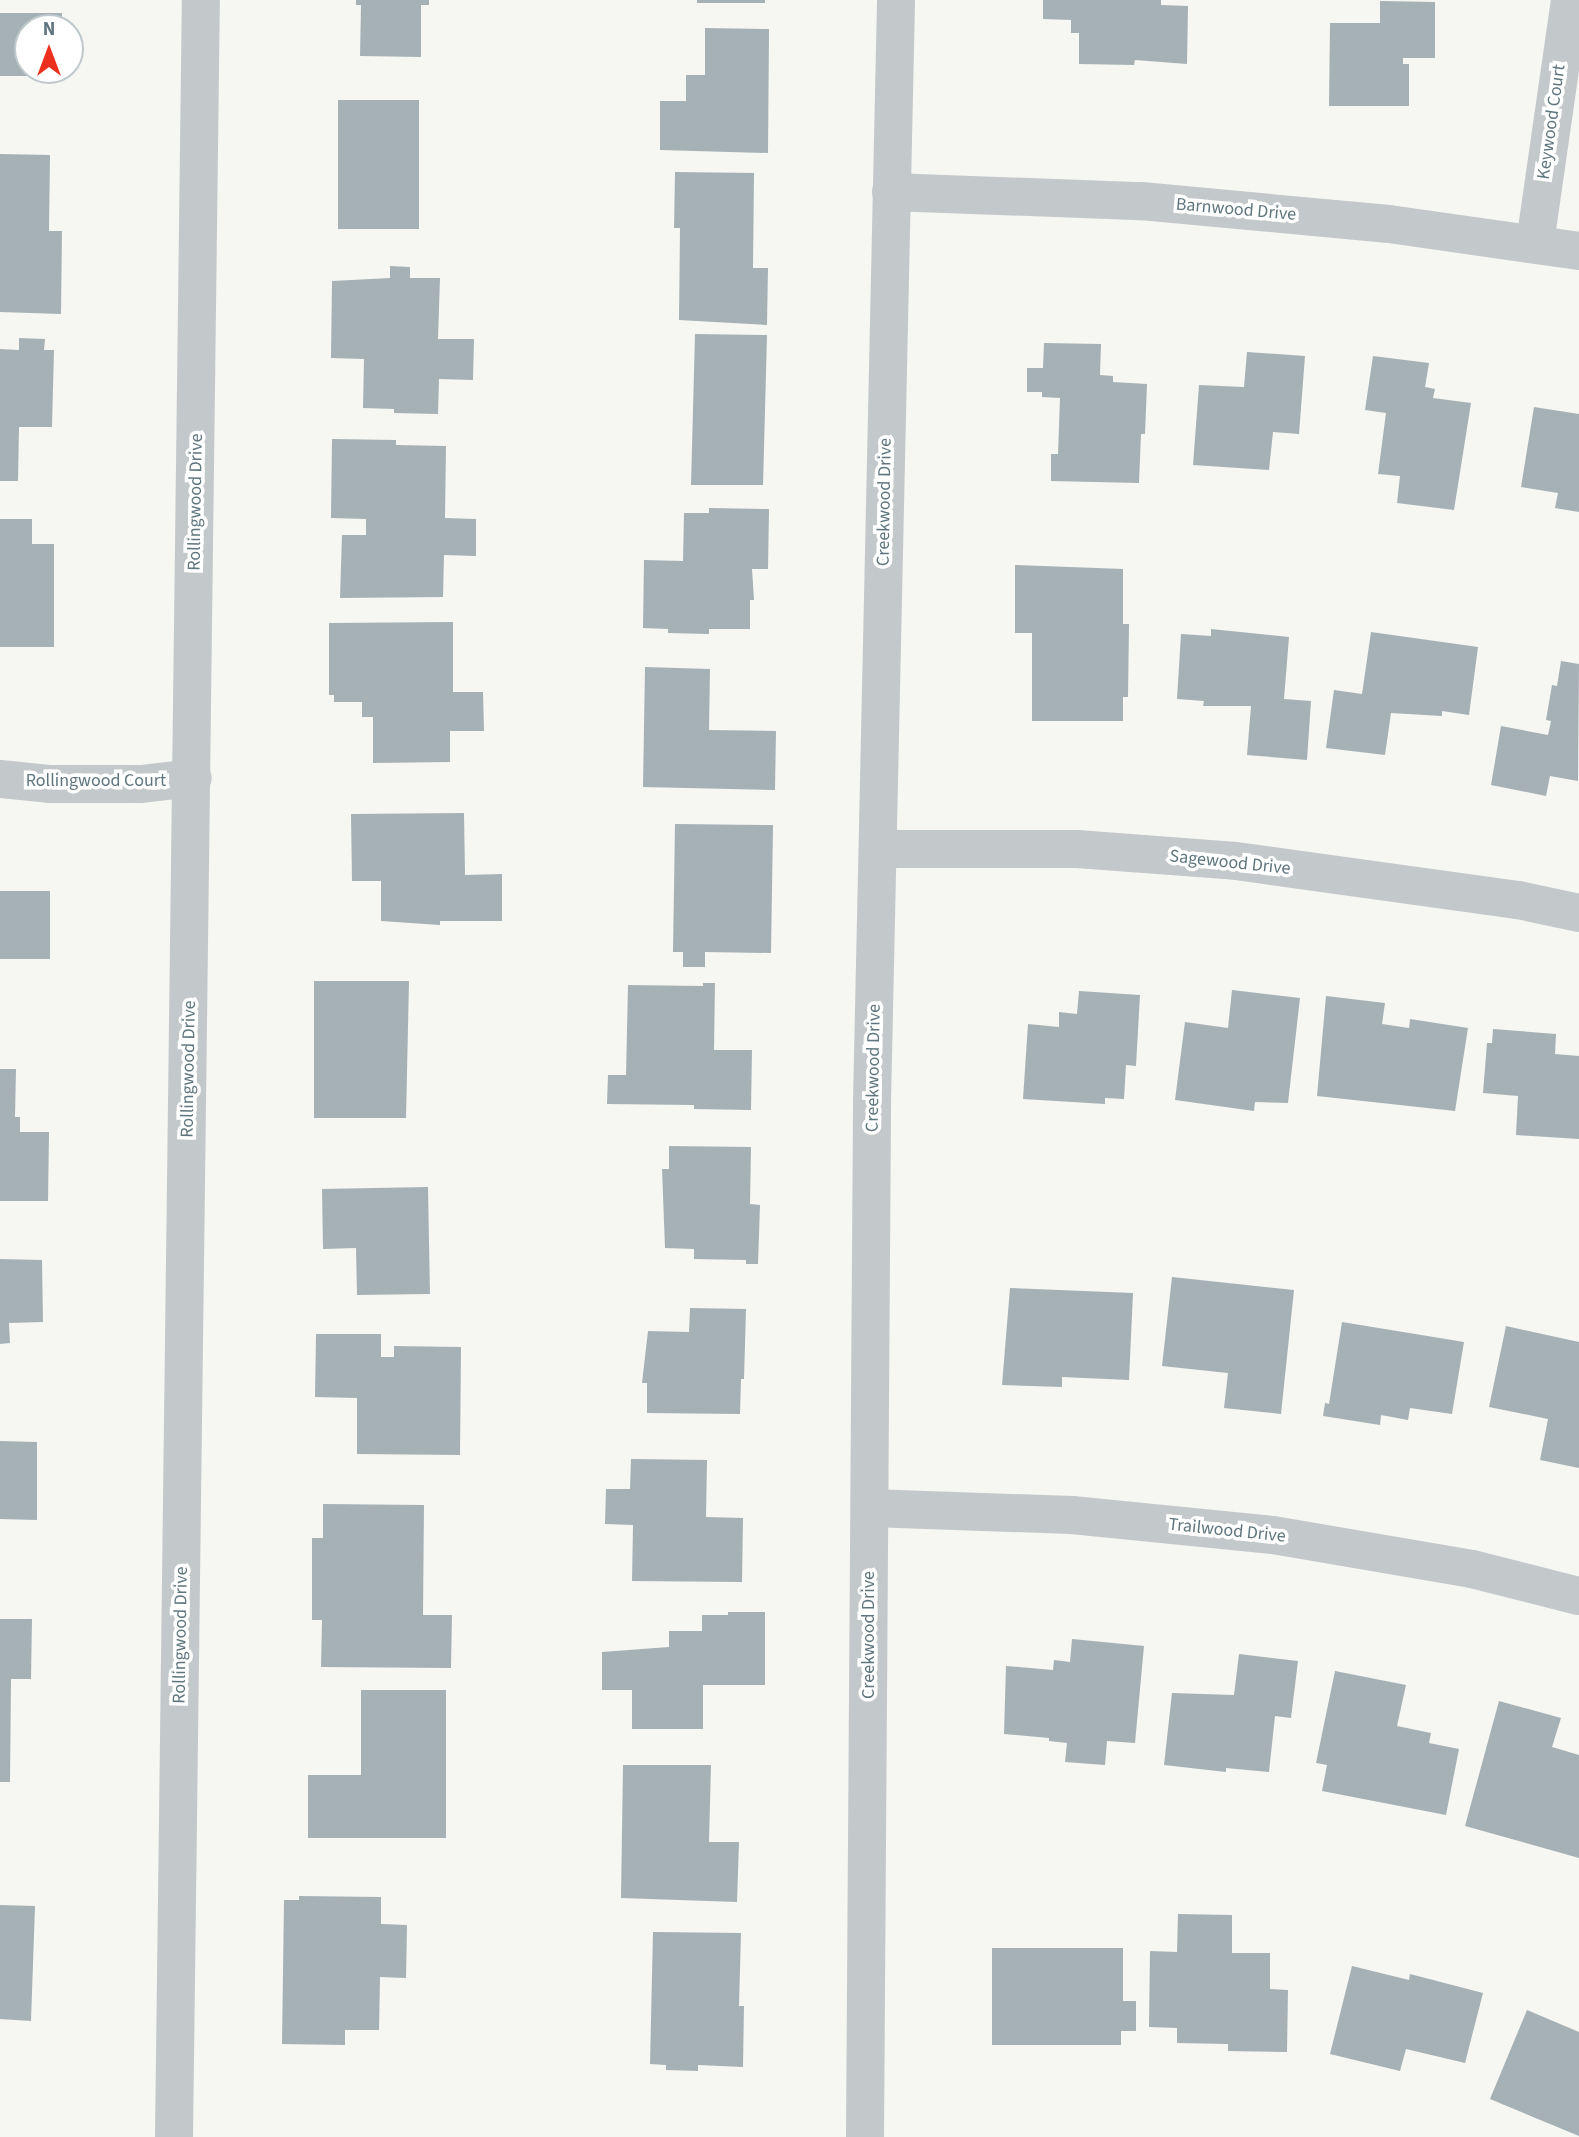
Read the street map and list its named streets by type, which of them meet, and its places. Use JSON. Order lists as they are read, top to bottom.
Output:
{
  "streets": {
    "street": [
      "Keywood Court",
      "Barnwood Drive",
      "Rollingwood Drive",
      "Creekwood Drive",
      "Rollingwood Court",
      "Sagewood Drive",
      "Trailwood Drive"
    ]
  },
  "crossings": [
    ["Keywood Court", "Barnwood Drive"],
    ["Barnwood Drive", "Creekwood Drive"],
    ["Rollingwood Drive", "Rollingwood Court"],
    ["Creekwood Drive", "Sagewood Drive"],
    ["Creekwood Drive", "Trailwood Drive"]
  ],
  "north": "top"
}
